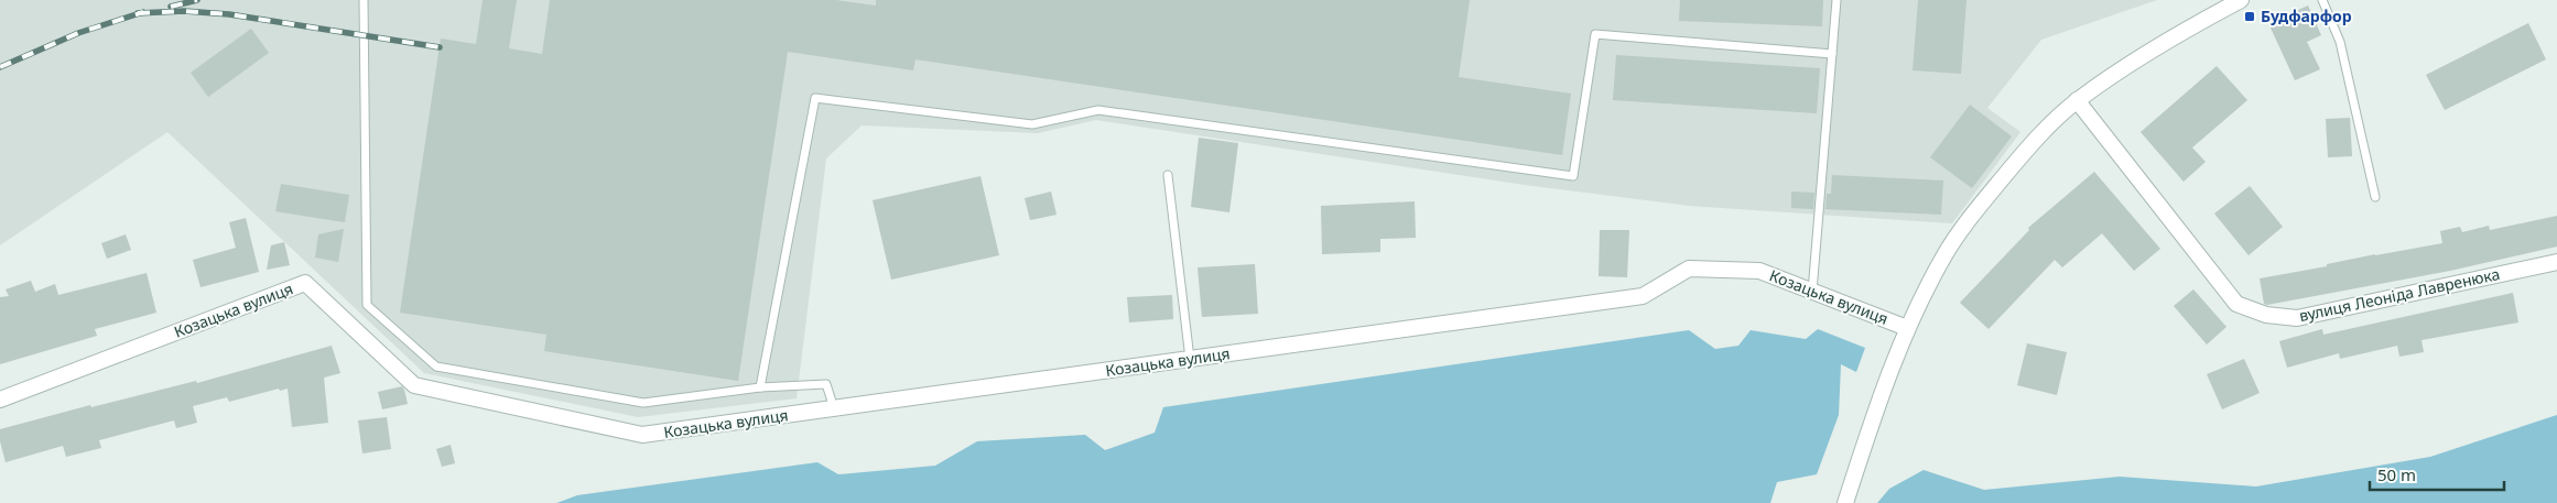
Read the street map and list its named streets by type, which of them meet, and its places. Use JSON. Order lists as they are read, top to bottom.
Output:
{
  "streets": {
    "street": ["вулиця Леоніда Лавренюка", "Козацька вулиця"]
  },
  "crossings": [
    ["вулиця Леоніда Лавренюка", "Козацька вулиця"]
  ],
  "places": {
    "transit": ["Будфарфор"]
  },
  "scale_bar": "50 m"
}
